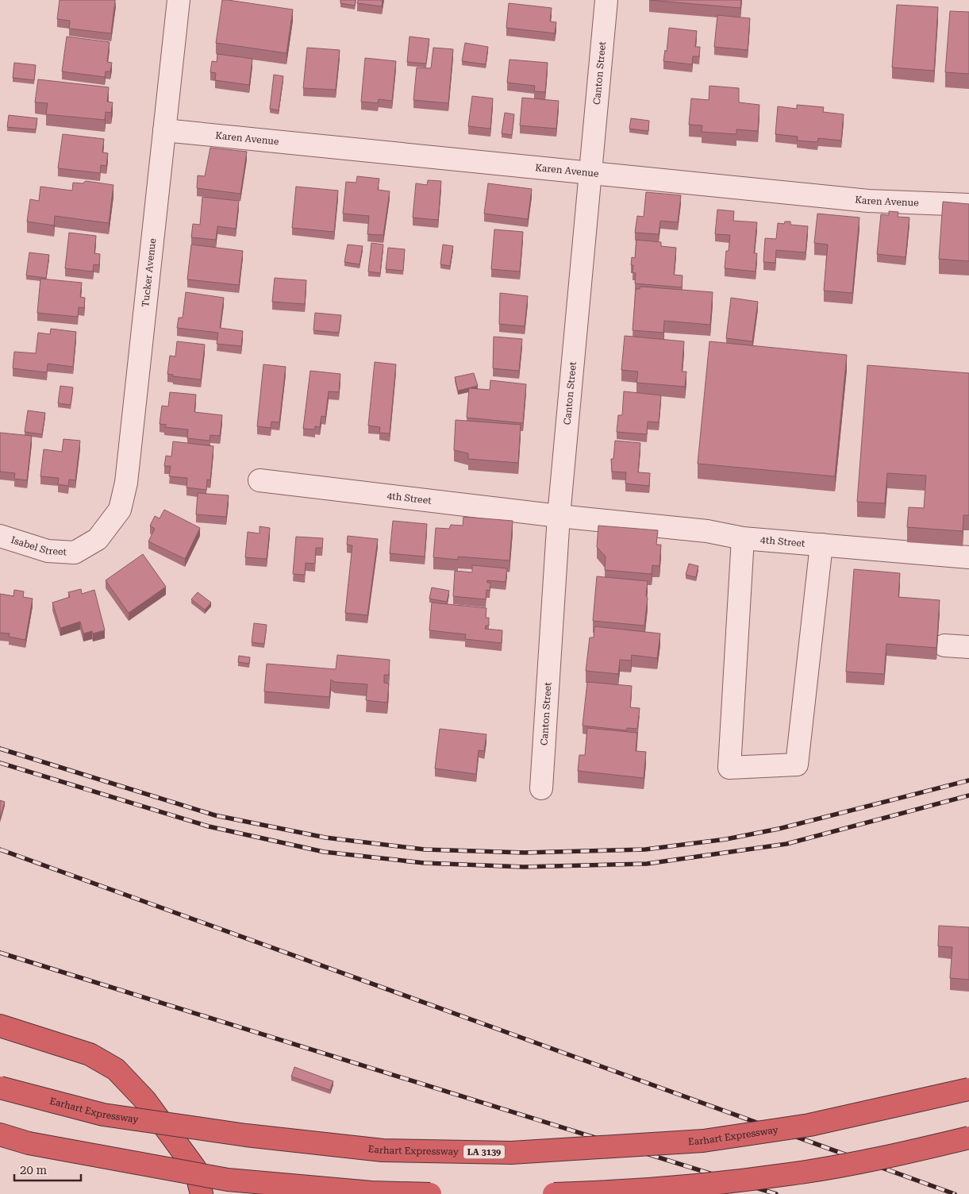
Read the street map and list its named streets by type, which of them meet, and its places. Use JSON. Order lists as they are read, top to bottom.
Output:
{
  "streets": {
    "highway": ["Earhart Expressway", "LA 3139"],
    "street": [
      "Canton Street",
      "Karen Avenue",
      "Tucker Avenue",
      "4th Street",
      "Isabel Street"
    ]
  },
  "crossings": [
    ["Canton Street", "Karen Avenue"],
    ["Canton Street", "4th Street"],
    ["Karen Avenue", "Tucker Avenue"],
    ["Tucker Avenue", "Isabel Street"]
  ],
  "scale_bar": "20 m"
}
